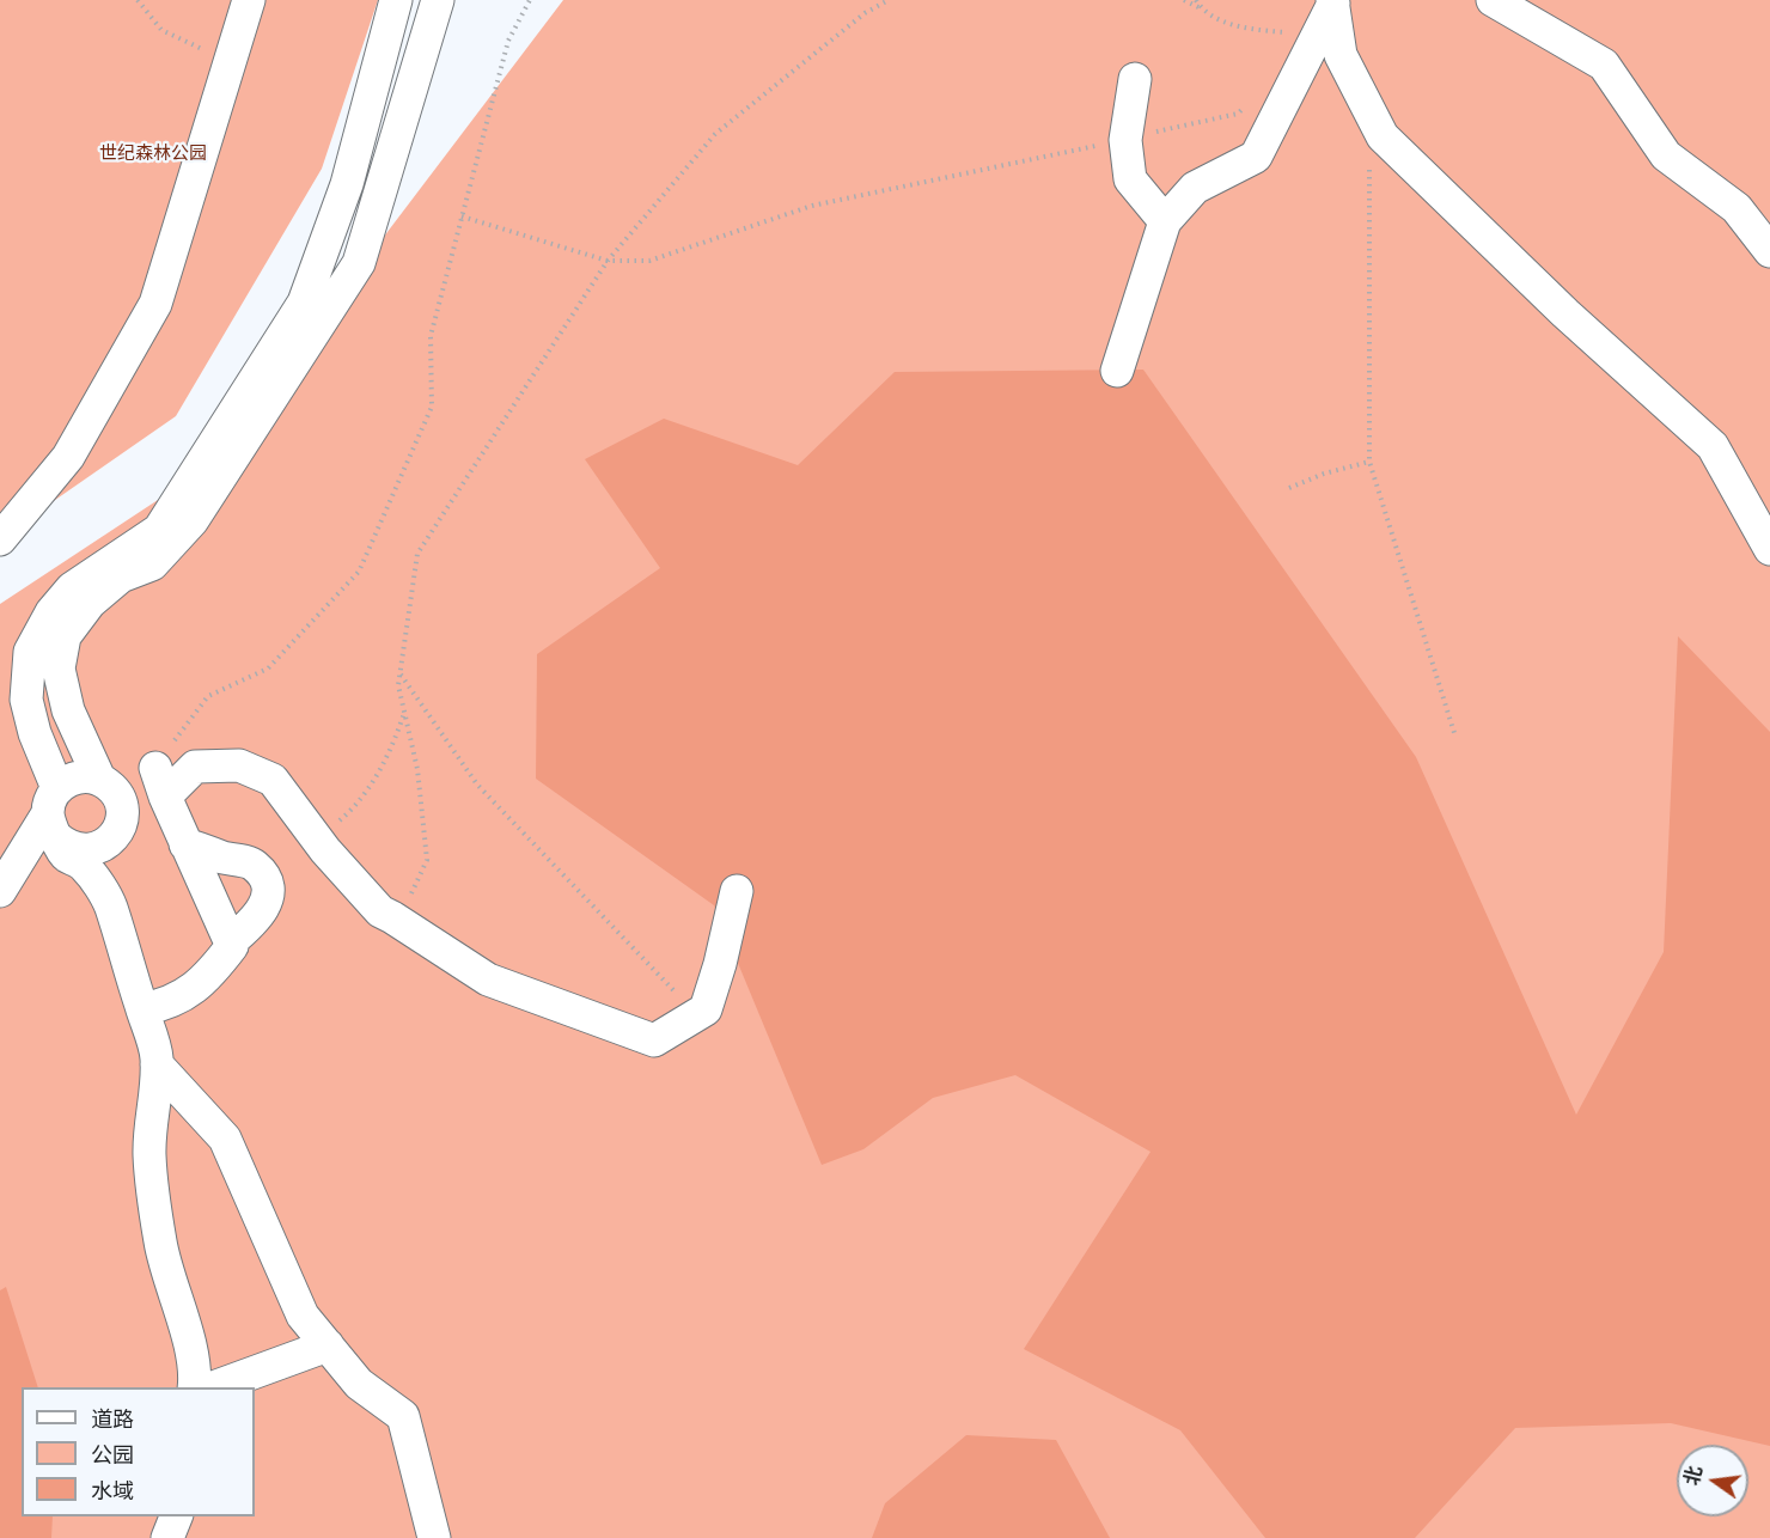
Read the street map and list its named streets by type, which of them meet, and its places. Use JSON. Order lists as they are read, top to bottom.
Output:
{
  "parks": ["世纪森林公园"],
  "legend": ["道路", "公园", "水域"],
  "north": "left"
}
